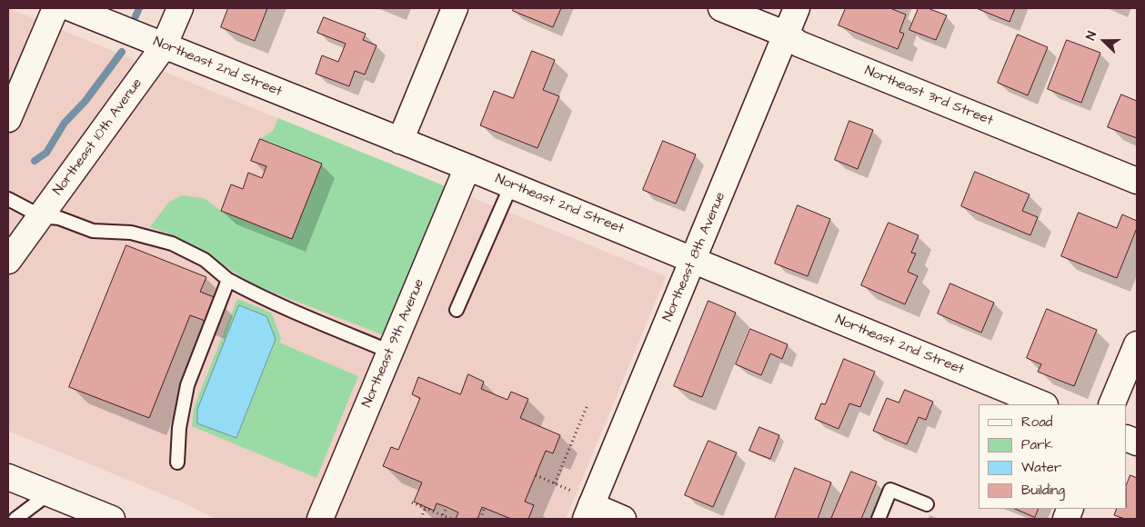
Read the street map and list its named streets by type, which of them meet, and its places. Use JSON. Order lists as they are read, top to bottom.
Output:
{
  "streets": {
    "street": [
      "Northeast 2nd Street",
      "Northeast 3rd Street",
      "Northeast 10th Avenue",
      "Northeast 8th Avenue",
      "Northeast 9th Avenue"
    ]
  },
  "crossings": [
    ["Northeast 2nd Street", "Northeast 10th Avenue"],
    ["Northeast 2nd Street", "Northeast 8th Avenue"],
    ["Northeast 2nd Street", "Northeast 9th Avenue"],
    ["Northeast 3rd Street", "Northeast 8th Avenue"]
  ],
  "legend": [
    "Road",
    "Park",
    "Water",
    "Building"
  ],
  "north": "left"
}
